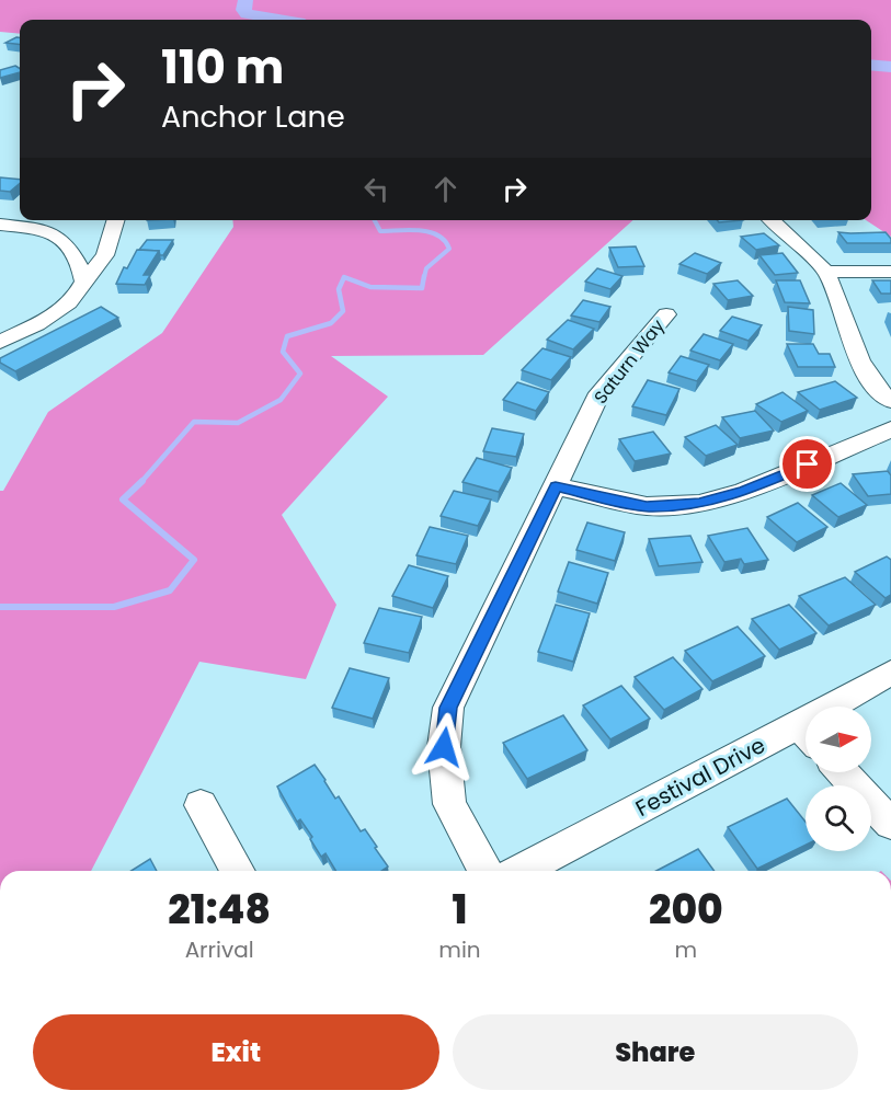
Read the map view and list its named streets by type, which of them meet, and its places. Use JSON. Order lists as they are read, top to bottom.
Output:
{
  "streets": {
    "street": ["Saturn Way", "Festival Drive"]
  },
  "north": "right",
  "page": {
    "turn": ["110 m", "Anchor Lane"],
    "eta": [
      "21:48",
      "Arrival",
      "1",
      "min",
      "200",
      "m"
    ],
    "buttons": ["Exit", "Share"]
  }
}
